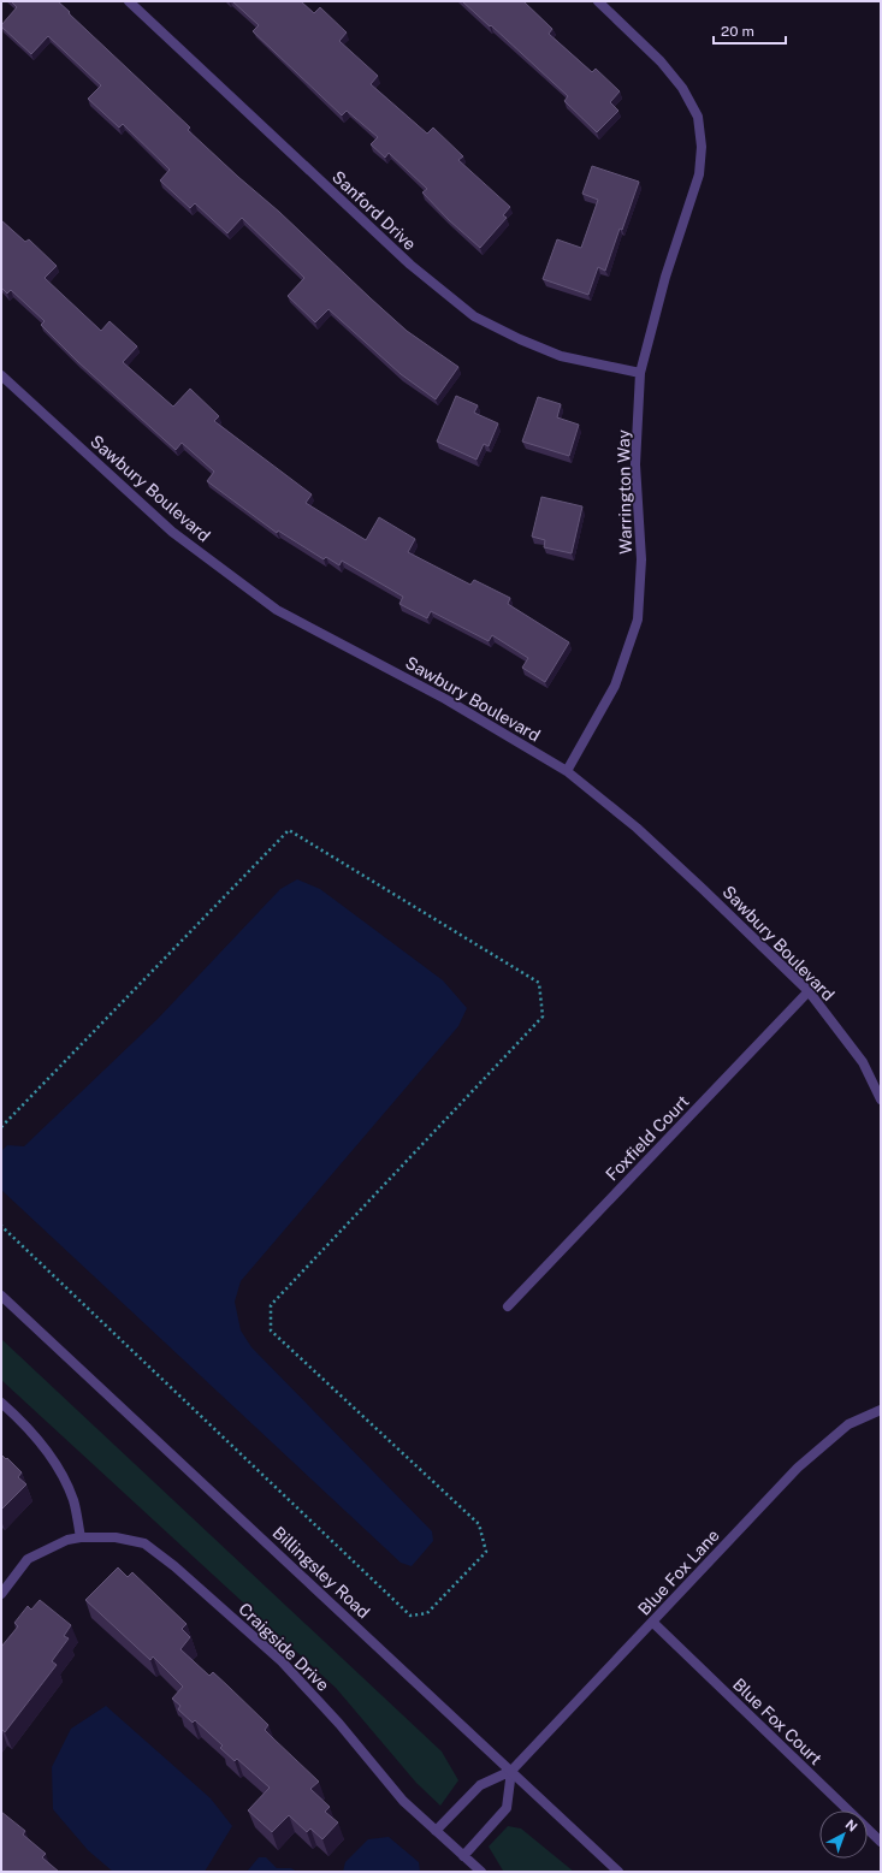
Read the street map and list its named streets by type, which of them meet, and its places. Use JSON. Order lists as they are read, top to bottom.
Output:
{
  "streets": {
    "street": [
      "Sanford Drive",
      "Sawbury Boulevard",
      "Warrington Way",
      "Foxfield Court",
      "Billingsley Road",
      "Blue Fox Lane",
      "Craigside Drive",
      "Blue Fox Court"
    ]
  },
  "crossings": [
    ["Sanford Drive", "Warrington Way"],
    ["Sawbury Boulevard", "Warrington Way"],
    ["Sawbury Boulevard", "Foxfield Court"],
    ["Billingsley Road", "Blue Fox Lane"],
    ["Blue Fox Lane", "Blue Fox Court"]
  ],
  "scale_bar": "20 m",
  "north": "top right"
}
